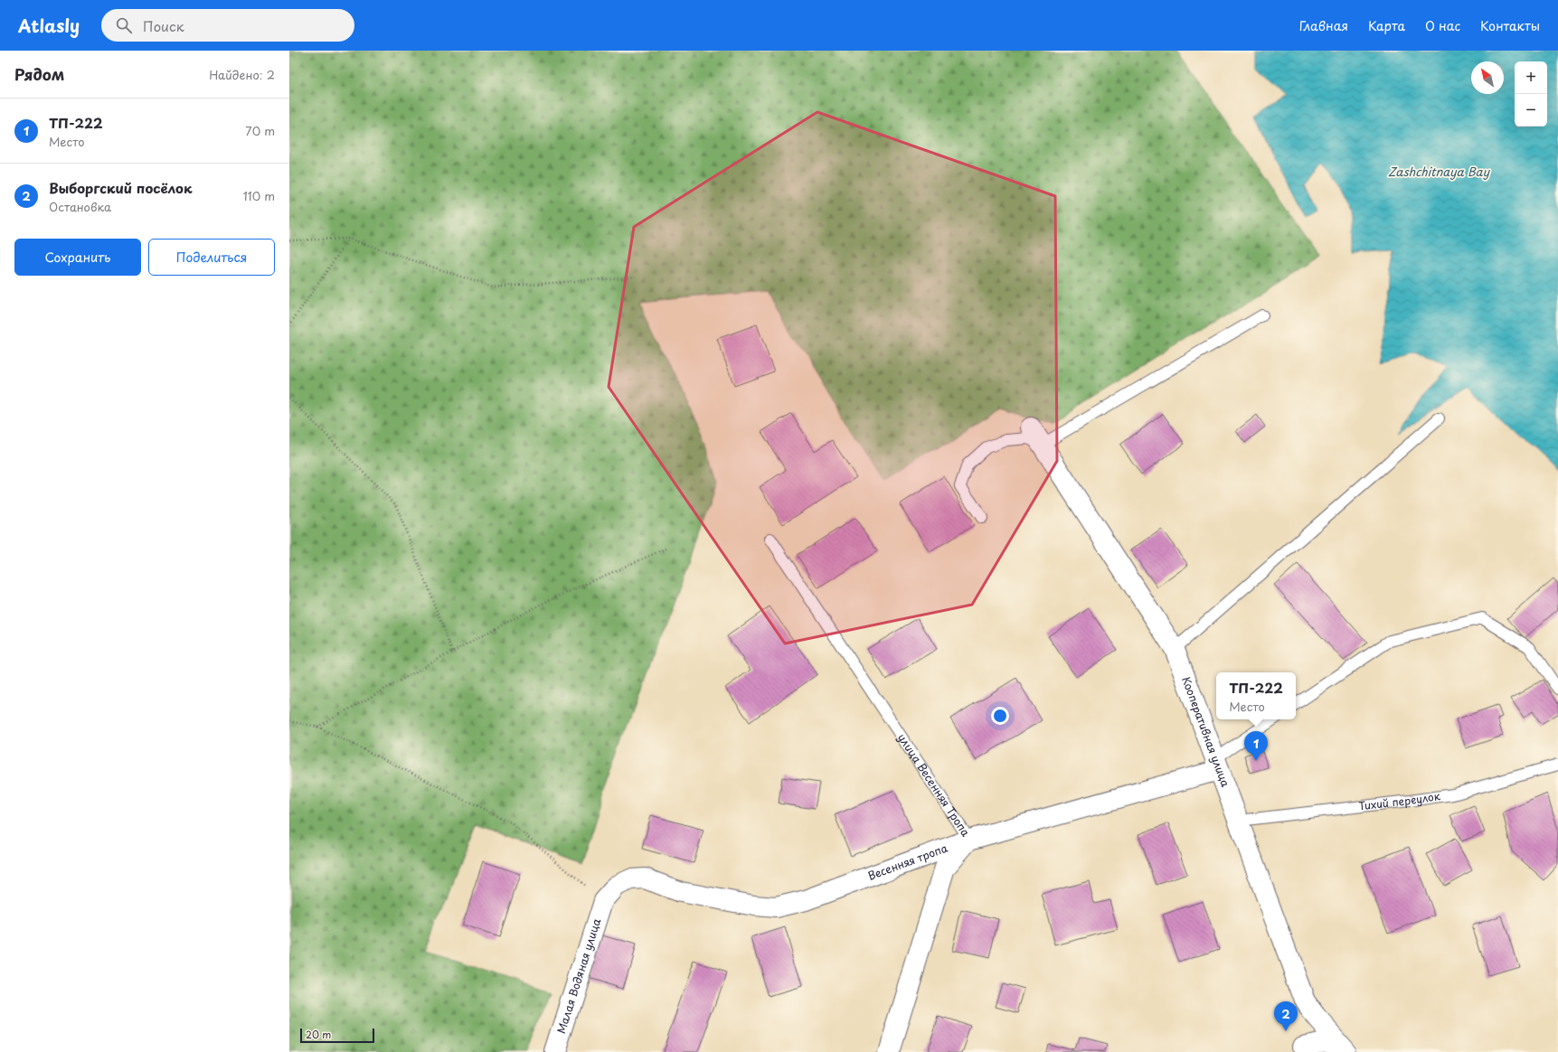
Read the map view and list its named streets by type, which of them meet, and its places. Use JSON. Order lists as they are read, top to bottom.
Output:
{
  "streets": {
    "street": [
      "Кооперативная улица",
      "улица Весенняя Тропа",
      "Весенняя тропа",
      "Малая Водяная улица"
    ],
    "lane": ["Тихий переулок"]
  },
  "crossings": [
    ["Кооперативная улица", "Тихий переулок"],
    ["Кооперативная улица", "Весенняя тропа"],
    ["улица Весенняя Тропа", "Весенняя тропа"],
    ["Весенняя тропа", "Малая Водяная улица"]
  ],
  "water": ["Zashchitnaya Bay"],
  "scale_bar": "20 m",
  "north": "top left",
  "page": {
    "header": "Atlasly",
    "search": "Поиск",
    "nav": [
      "Главная",
      "Карта",
      "О нас",
      "Контакты"
    ],
    "heading": ["Рядом", "Найдено: 2"],
    "map_buttons": ["+", "−"],
    "list": [
      {
        "mark": "1",
        "name": "ТП-222",
        "note": "Место",
        "value": "70 m"
      },
      {
        "mark": "2",
        "name": "Выборгский посёлок",
        "note": "Остановка",
        "value": "110 m"
      }
    ],
    "buttons": ["Сохранить", "Поделиться"],
    "popup": ["ТП-222", "Место"],
    "pins": ["1", "2"],
    "scale": "20 m"
  }
}
